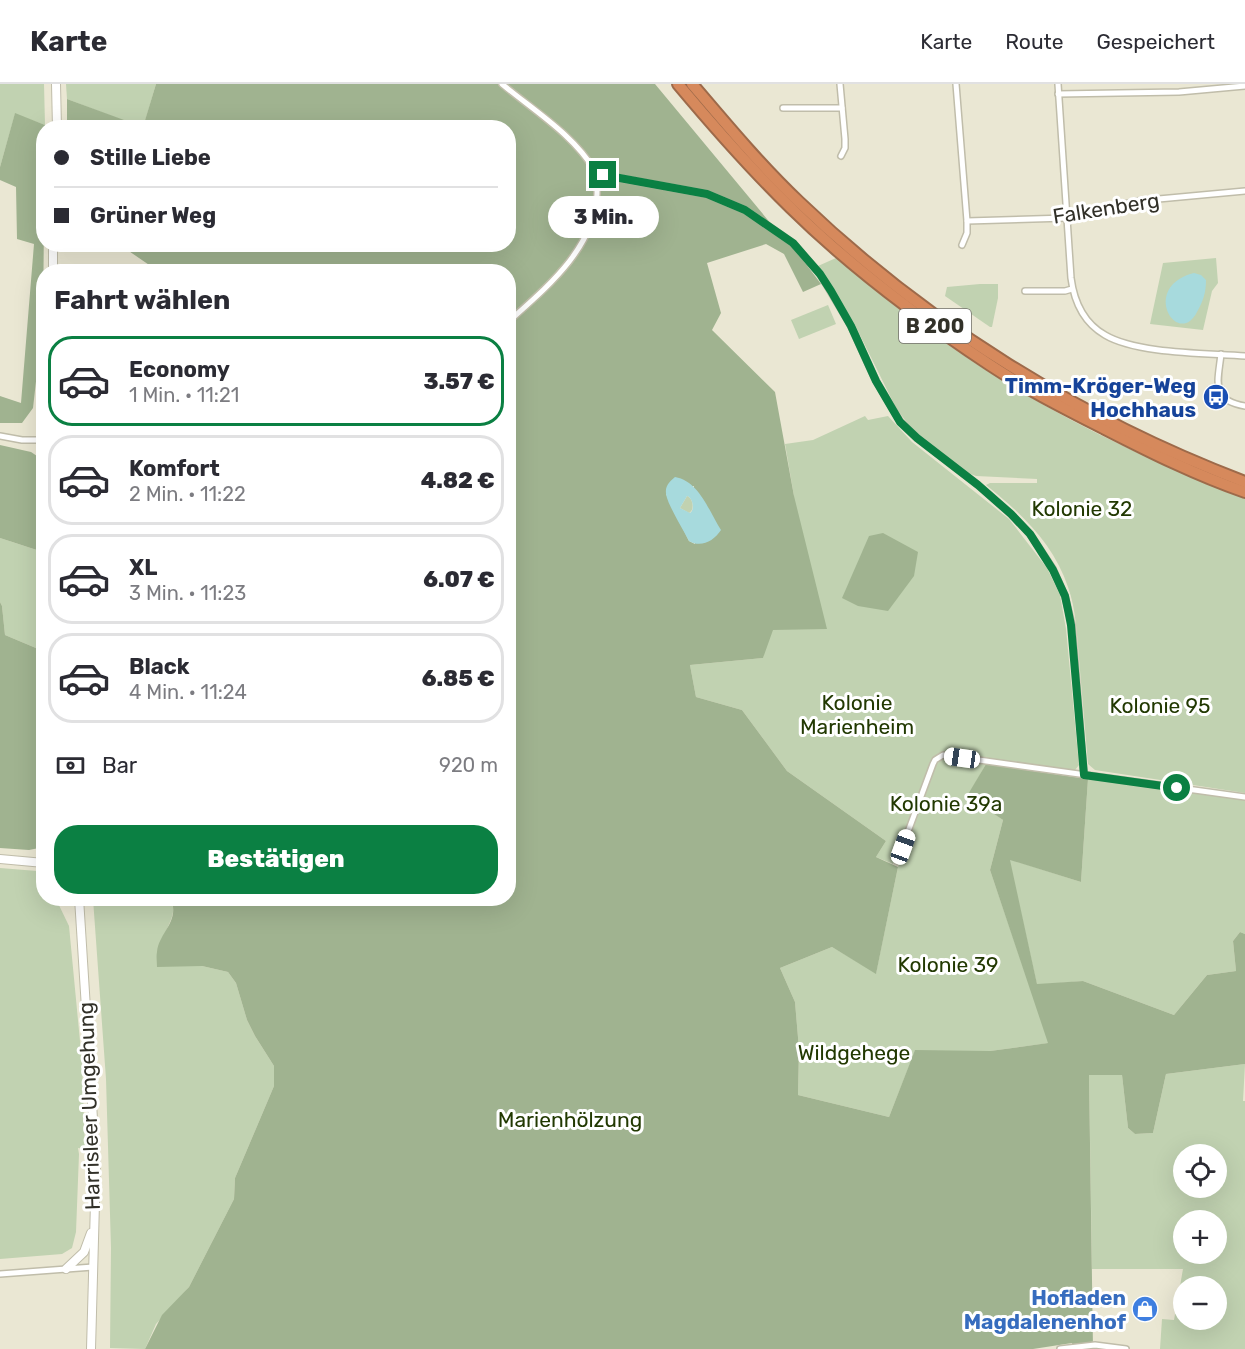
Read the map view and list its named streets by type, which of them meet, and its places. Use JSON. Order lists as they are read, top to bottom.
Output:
{
  "streets": {
    "highway": ["B 200"],
    "main road": ["Harrisleer Umgehung"],
    "street": ["Falkenberg"]
  },
  "parks": [
    "Kolonie 32",
    "Kolonie Marienheim",
    "Kolonie 95",
    "Kolonie 39a",
    "Kolonie 39",
    "Wildgehege",
    "Marienhölzung"
  ],
  "places": {
    "bus stop": ["Timm-Kröger-Weg Hochhaus"],
    "shop": ["Hofladen Magdalenenhof"]
  },
  "page": {
    "header": "Karte",
    "nav": ["Karte", "Route", "Gespeichert"],
    "banner": ["Stille Liebe", "Grüner Weg"],
    "bubble": "3 Min.",
    "heading": "Fahrt wählen",
    "list": [
      {
        "name": "Economy",
        "note": "1 Min. · 11:21",
        "value": "3.57 €"
      },
      {
        "name": "Komfort",
        "note": "2 Min. · 11:22",
        "value": "4.82 €"
      },
      {
        "name": "XL",
        "note": "3 Min. · 11:23",
        "value": "6.07 €"
      },
      {
        "name": "Black",
        "note": "4 Min. · 11:24",
        "value": "6.85 €"
      }
    ],
    "pay": ["Bar", "920 m"],
    "buttons": "Bestätigen",
    "map_buttons": ["+", "−"]
  }
}
